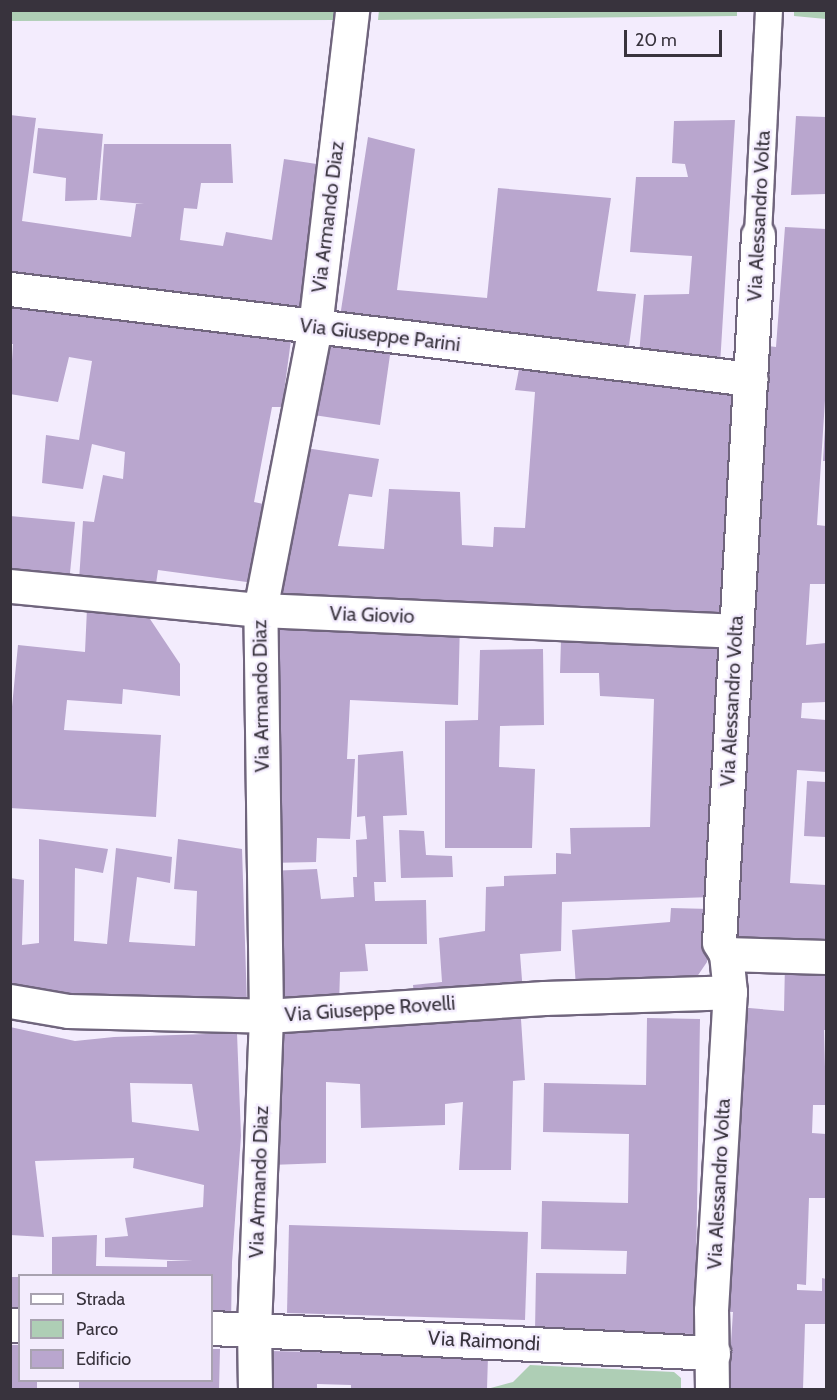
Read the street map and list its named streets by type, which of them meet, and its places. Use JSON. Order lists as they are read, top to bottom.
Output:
{
  "streets": {
    "street": [
      "Via Alessandro Volta",
      "Via Armando Diaz",
      "Via Giuseppe Parini",
      "Via Giovio",
      "Via Giuseppe Rovelli",
      "Via Raimondi"
    ]
  },
  "crossings": [
    ["Via Alessandro Volta", "Via Giuseppe Parini"],
    ["Via Alessandro Volta", "Via Giovio"],
    ["Via Alessandro Volta", "Via Giuseppe Rovelli"],
    ["Via Alessandro Volta", "Via Raimondi"],
    ["Via Armando Diaz", "Via Giuseppe Parini"],
    ["Via Armando Diaz", "Via Giovio"],
    ["Via Armando Diaz", "Via Giuseppe Rovelli"],
    ["Via Armando Diaz", "Via Raimondi"]
  ],
  "legend": ["Strada", "Parco", "Edificio"],
  "scale_bar": "20 m"
}
